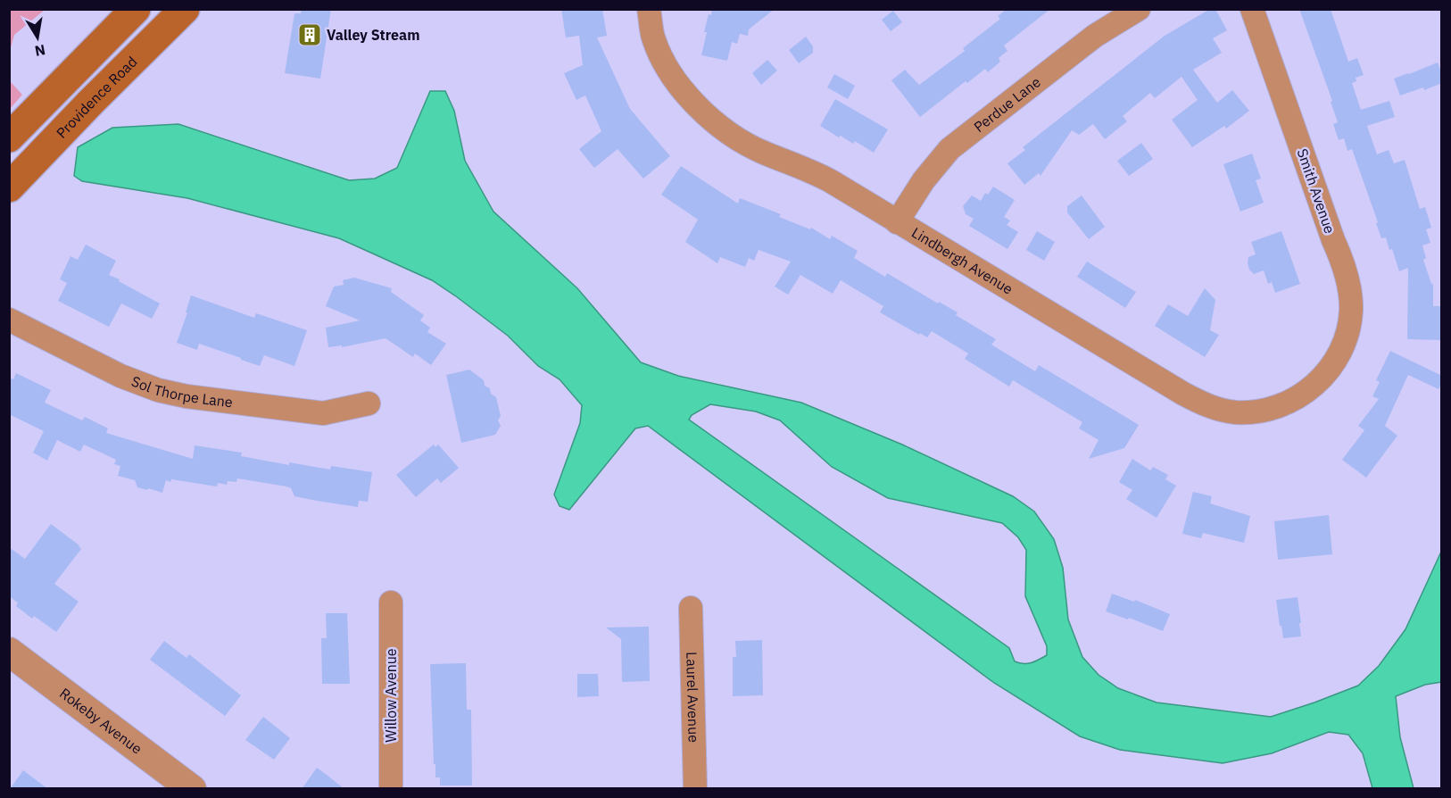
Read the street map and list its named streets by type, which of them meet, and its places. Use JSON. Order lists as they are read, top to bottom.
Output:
{
  "streets": {
    "main road": ["Providence Road"],
    "street": [
      "Perdue Lane",
      "Smith Avenue",
      "Lindbergh Avenue",
      "Sol Thorpe Lane",
      "Willow Avenue",
      "Laurel Avenue",
      "Rokeby Avenue"
    ]
  },
  "crossings": [
    ["Perdue Lane", "Lindbergh Avenue"],
    ["Smith Avenue", "Lindbergh Avenue"]
  ],
  "places": {
    "building": ["Valley Stream"]
  },
  "north": "bottom"
}
